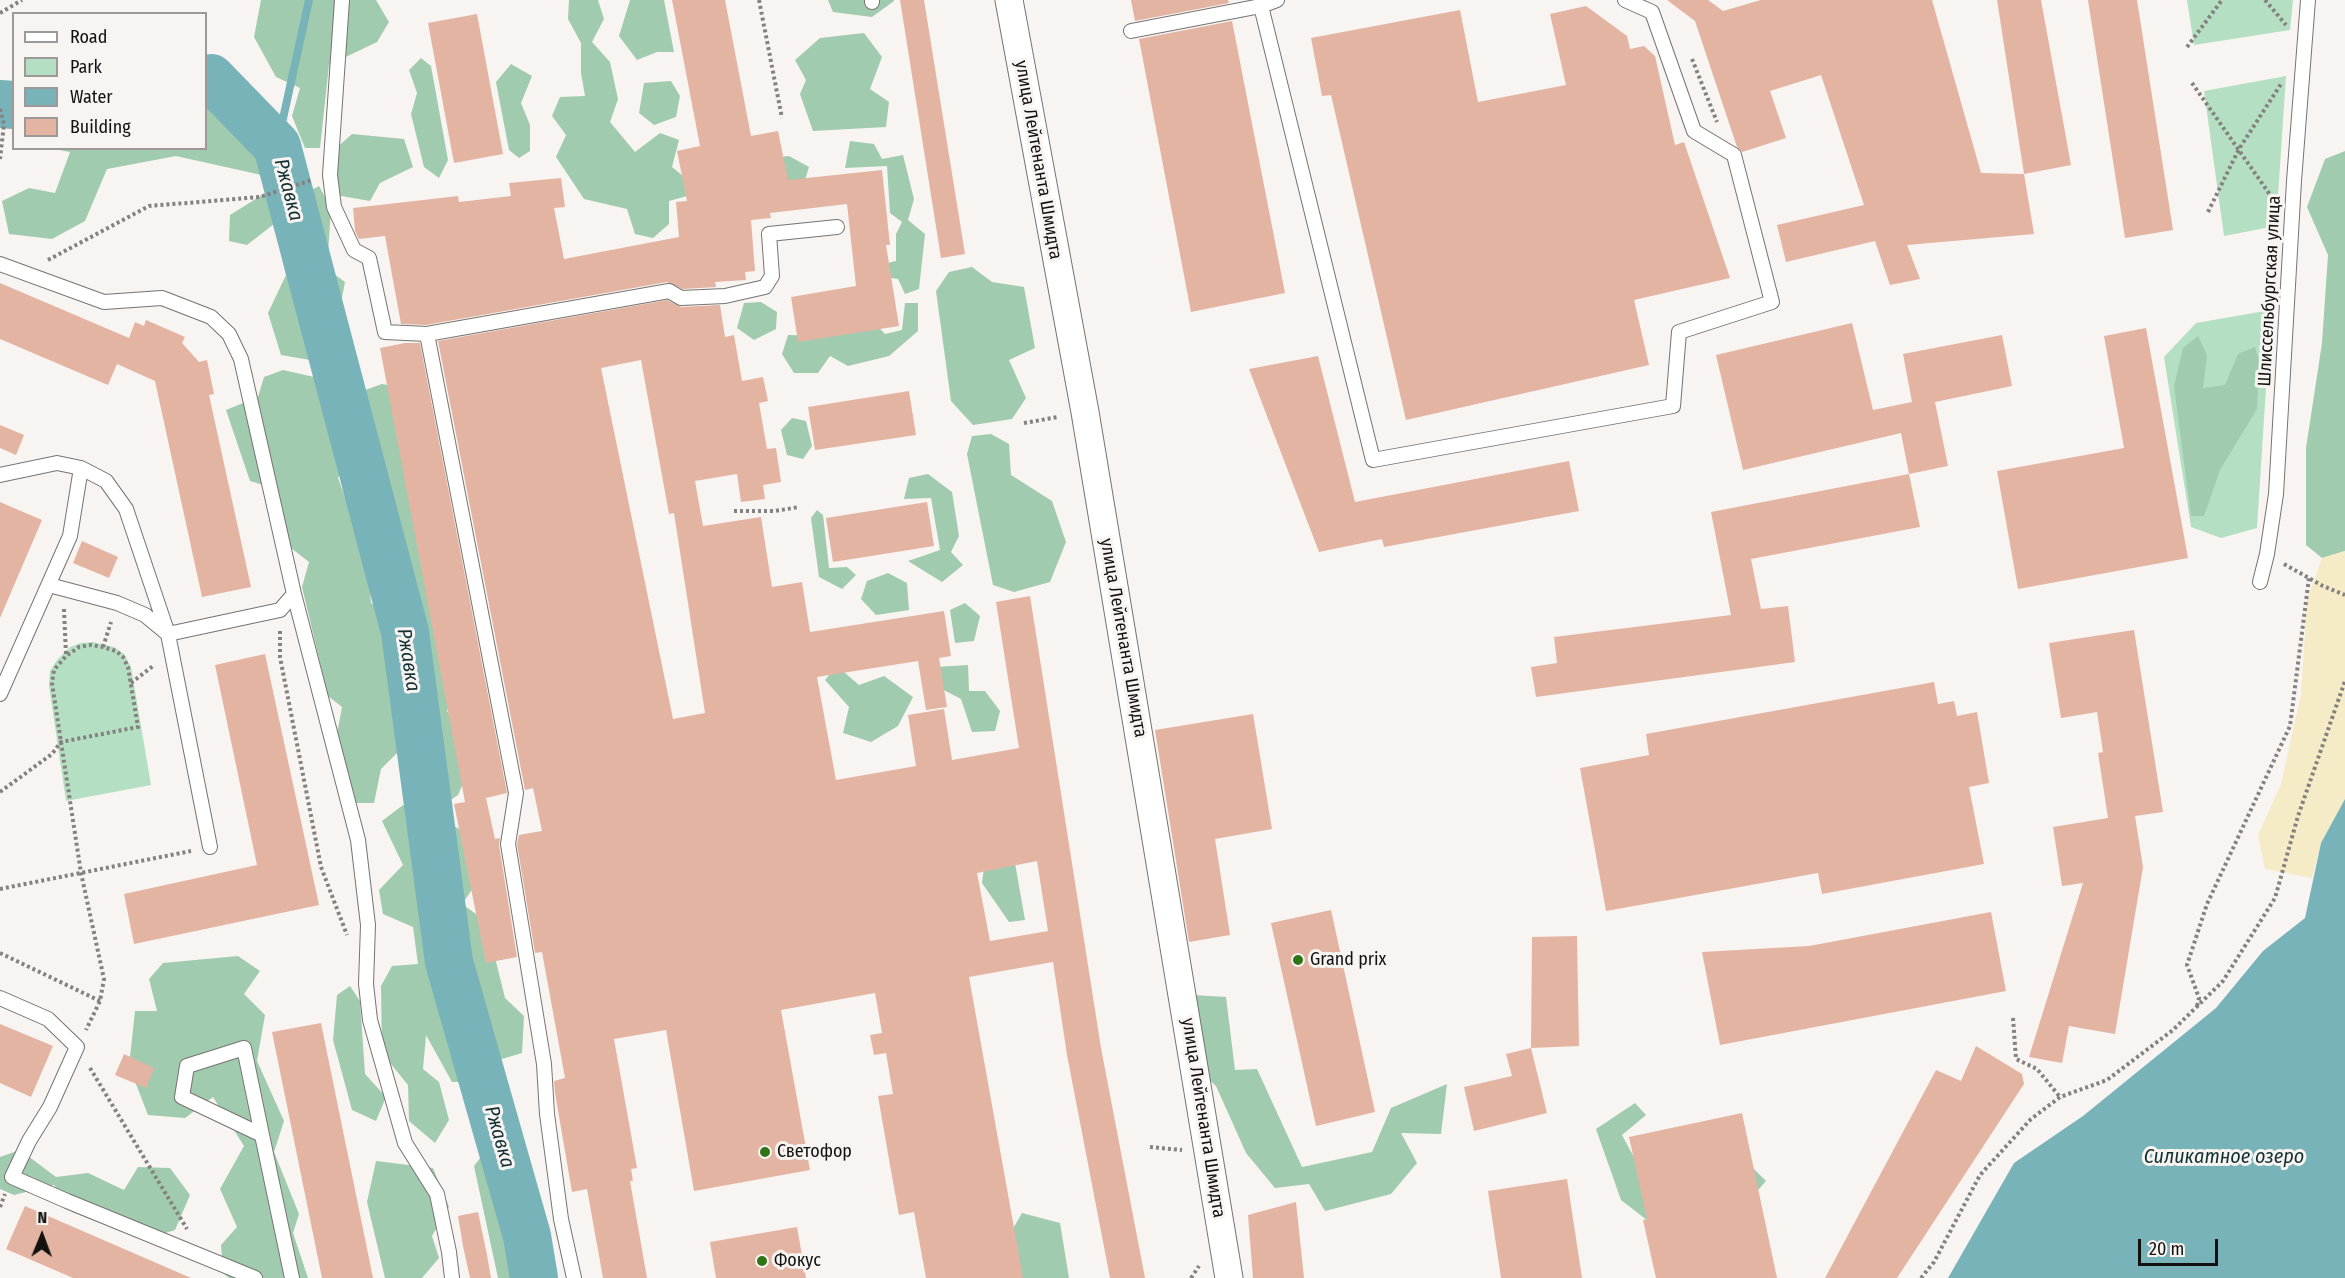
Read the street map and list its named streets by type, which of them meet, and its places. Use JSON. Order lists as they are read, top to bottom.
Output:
{
  "streets": {
    "street": ["улица Лейтенанта Шмидта"],
    "lane": ["Шлиссельбургская улица"]
  },
  "water": ["Ржавка", "Силикатное озеро"],
  "places": ["Grand prix", "Светофор", "Фокус"],
  "legend": [
    "Road",
    "Park",
    "Water",
    "Building"
  ],
  "scale_bar": "20 m",
  "north": "top"
}
